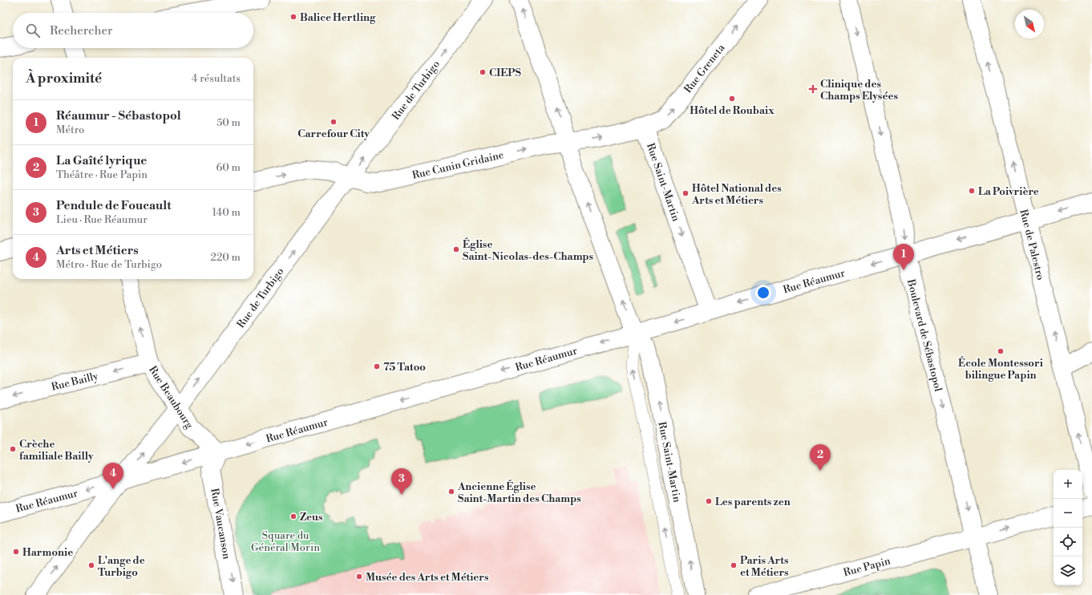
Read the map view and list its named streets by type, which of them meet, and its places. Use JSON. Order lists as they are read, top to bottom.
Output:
{
  "streets": {
    "street": [
      "Rue Greneta",
      "Rue de Turbigo",
      "Rue Cunin Gridaine",
      "Rue Saint-Martin",
      "Rue de Palestro",
      "Rue Réaumur",
      "Boulevard de Sébastopol",
      "Rue Bailly",
      "Rue Beaubourg",
      "Rue Vaucanson",
      "Rue Papin"
    ]
  },
  "crossings": [
    ["Rue Greneta", "Rue Saint-Martin"],
    ["Rue de Turbigo", "Rue Cunin Gridaine"],
    ["Rue de Turbigo", "Rue Réaumur"],
    ["Rue de Turbigo", "Rue Beaubourg"],
    ["Rue Cunin Gridaine", "Rue Saint-Martin"],
    ["Rue Saint-Martin", "Rue Réaumur"],
    ["Rue de Palestro", "Rue Réaumur"],
    ["Rue Réaumur", "Boulevard de Sébastopol"],
    ["Rue Réaumur", "Rue Beaubourg"],
    ["Rue Réaumur", "Rue Vaucanson"],
    ["Boulevard de Sébastopol", "Rue Papin"],
    ["Rue Bailly", "Rue Beaubourg"],
    ["Rue Beaubourg", "Rue Vaucanson"]
  ],
  "one_way": [
    "Rue Greneta",
    "Rue de Turbigo",
    "Rue Cunin Gridaine",
    "Rue de Palestro",
    "Rue Réaumur",
    "Boulevard de Sébastopol",
    "Rue Bailly",
    "Rue Beaubourg",
    "Rue Vaucanson"
  ],
  "parks": ["Square du Général Morin"],
  "places": {
    "other": [
      "Balice Hertling",
      "CIEPS",
      "Hôtel de Roubaix",
      "Carrefour City",
      "La Poivrière",
      "Hôtel National des Arts et Métiers",
      "Église Saint-Nicolas-des-Champs",
      "École Montessori bilingue Papin",
      "75 Tatoo",
      "Crèche familiale Bailly",
      "Ancienne Église Saint-Martin des Champs",
      "Les parents zen",
      "Zeus",
      "Harmonie",
      "L'ange de Turbigo",
      "Paris Arts et Métiers",
      "Musée des Arts et Métiers"
    ],
    "health": ["Clinique des Champs Elysées"]
  },
  "north": "bottom right",
  "page": {
    "search": "Rechercher",
    "heading": ["À proximité", "4 résultats"],
    "list": [
      {
        "mark": "1",
        "name": "Réaumur - Sébastopol",
        "note": "Métro",
        "value": "50 m"
      },
      {
        "mark": "2",
        "name": "La Gaîté lyrique",
        "note": "Théâtre · Rue Papin",
        "value": "60 m"
      },
      {
        "mark": "3",
        "name": "Pendule de Foucault",
        "note": "Lieu · Rue Réaumur",
        "value": "140 m"
      },
      {
        "mark": "4",
        "name": "Arts et Métiers",
        "note": "Métro · Rue de Turbigo",
        "value": "220 m"
      }
    ],
    "pins": [
      "1",
      "2",
      "4",
      "3"
    ],
    "map_buttons": ["+", "−"]
  }
}
